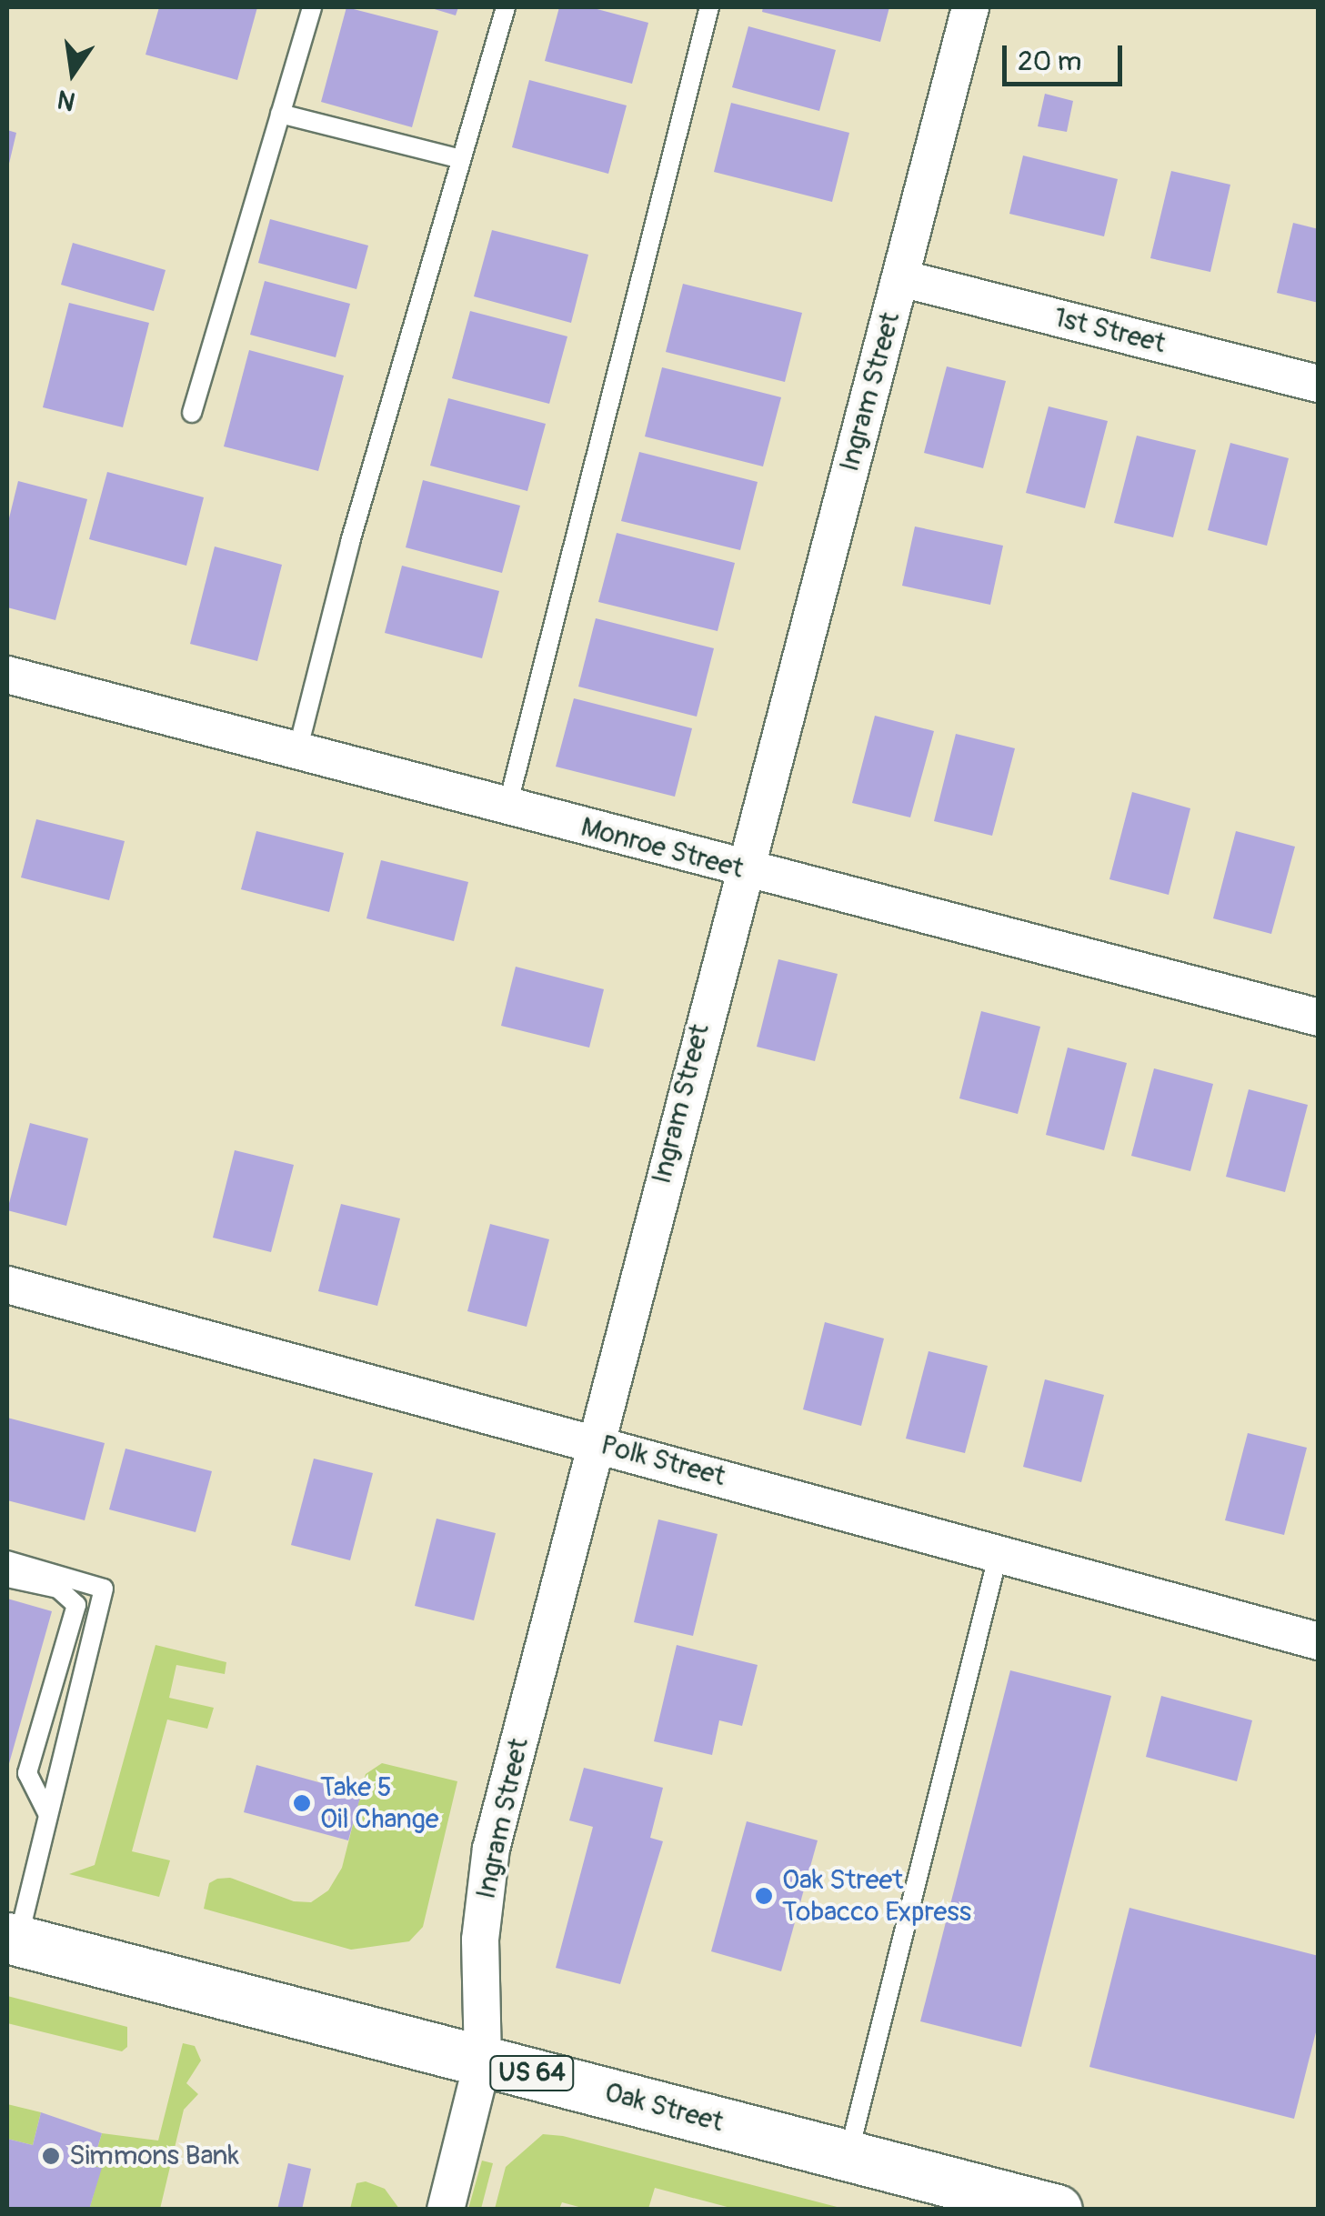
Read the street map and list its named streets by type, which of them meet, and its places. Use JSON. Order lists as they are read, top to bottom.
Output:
{
  "streets": {
    "highway": ["US 64", "Oak Street"],
    "street": [
      "1st Street",
      "Ingram Street",
      "Monroe Street",
      "Polk Street"
    ]
  },
  "crossings": [
    ["1st Street", "Ingram Street"],
    ["Ingram Street", "Monroe Street"],
    ["Ingram Street", "Polk Street"],
    ["Ingram Street", "Oak Street"]
  ],
  "places": ["Take 5 Oil Change", "Oak Street Tobacco Express", "Simmons Bank"],
  "scale_bar": "20 m",
  "north": "bottom"
}
